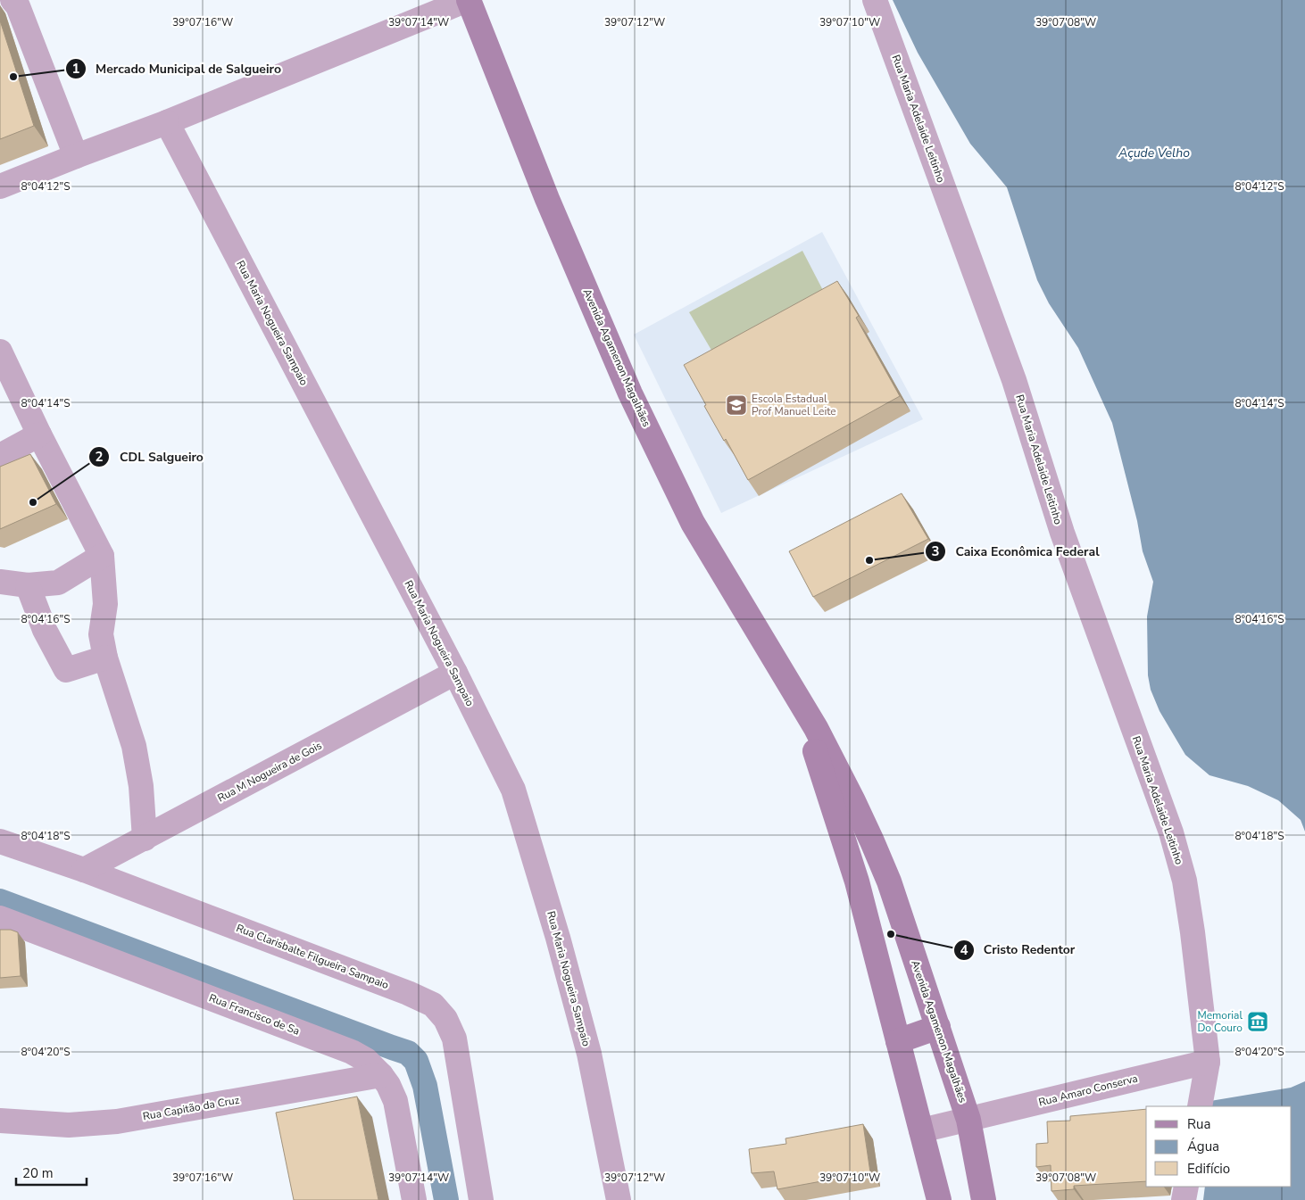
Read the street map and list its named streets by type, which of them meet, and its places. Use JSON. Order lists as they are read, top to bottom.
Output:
{
  "streets": {
    "main road": ["Avenida Agamenon Magalhães"],
    "street": [
      "Rua Maria Adelaide Leitinho",
      "Rua Maria Nogueira Sampaio",
      "Rua M Nogueira de Gois",
      "Rua Clarisbalte Filgueira Sampaio",
      "Rua Francisco de Sa",
      "Rua Amaro Conserva",
      "Rua Capitão da Cruz"
    ]
  },
  "crossings": [
    ["Rua Maria Adelaide Leitinho", "Rua Amaro Conserva"],
    ["Rua Maria Nogueira Sampaio", "Rua M Nogueira de Gois"],
    ["Avenida Agamenon Magalhães", "Rua Amaro Conserva"],
    ["Rua M Nogueira de Gois", "Rua Clarisbalte Filgueira Sampaio"],
    ["Rua Francisco de Sa", "Rua Capitão da Cruz"]
  ],
  "water": ["Açude Velho"],
  "places": {
    "other": [
      "Mercado Municipal de Salgueiro",
      "CDL Salgueiro",
      "Caixa Econômica Federal",
      "Cristo Redentor"
    ],
    "school or university": ["Escola Estadual Prof Manuel Leite"],
    "museum": ["Memorial Do Couro"]
  },
  "legend": ["Rua", "Água", "Edifício"],
  "scale_bar": "20 m",
  "coordinates": [
    "39°07'16\"W",
    "39°07'14\"W",
    "39°07'12\"W",
    "39°07'10\"W",
    "39°07'08\"W",
    "8°04'12\"S",
    "8°04'14\"S",
    "8°04'16\"S",
    "8°04'18\"S",
    "8°04'20\"S"
  ]
}
